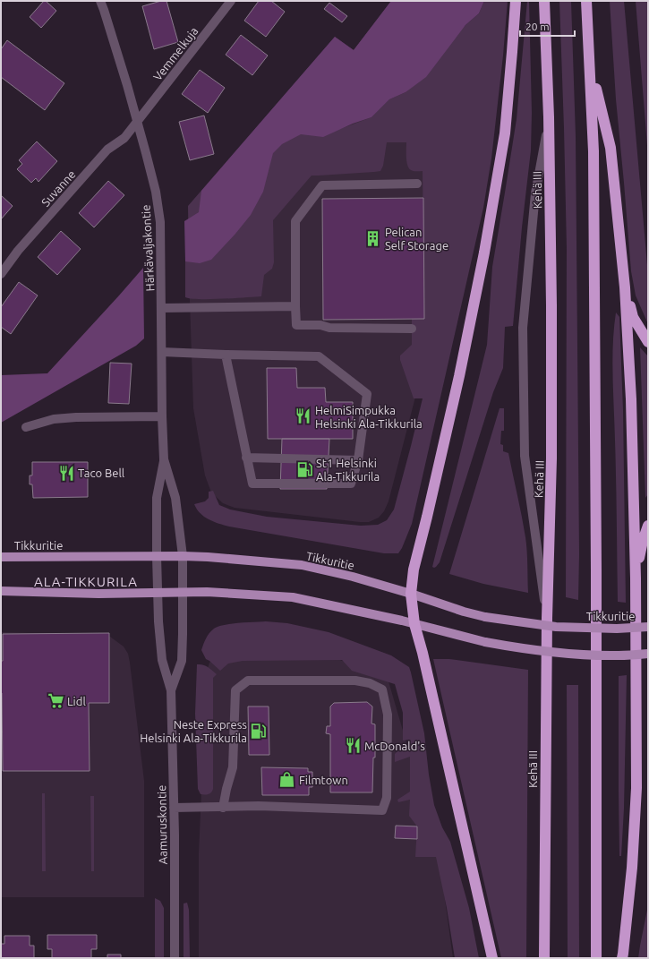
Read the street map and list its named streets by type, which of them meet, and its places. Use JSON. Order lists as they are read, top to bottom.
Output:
{
  "streets": {
    "highway": ["Kehä III"],
    "main road": ["Tikkuritie"],
    "street": [
      "Vemmelkuja",
      "Suvanne",
      "Härkävaljakontie",
      "Aamuruskontie"
    ]
  },
  "crossings": [
    ["Vemmelkuja", "Suvanne"],
    ["Vemmelkuja", "Härkävaljakontie"],
    ["Suvanne", "Härkävaljakontie"],
    ["Härkävaljakontie", "Tikkuritie"],
    ["Härkävaljakontie", "Aamuruskontie"],
    ["Tikkuritie", "Aamuruskontie"]
  ],
  "districts": ["ALA-TIKKURILA"],
  "places": {
    "building": ["Pelican Self Storage"],
    "restaurant": ["HelmiSimpukka Helsinki Ala-Tikkurila", "Taco Bell", "McDonald's"],
    "fuel station": ["St1 Helsinki Ala-Tikkurila", "Neste Express Helsinki Ala-Tikkurila"],
    "supermarket": ["Lidl"],
    "shop": ["Filmtown"]
  },
  "scale_bar": "20 m"
}
